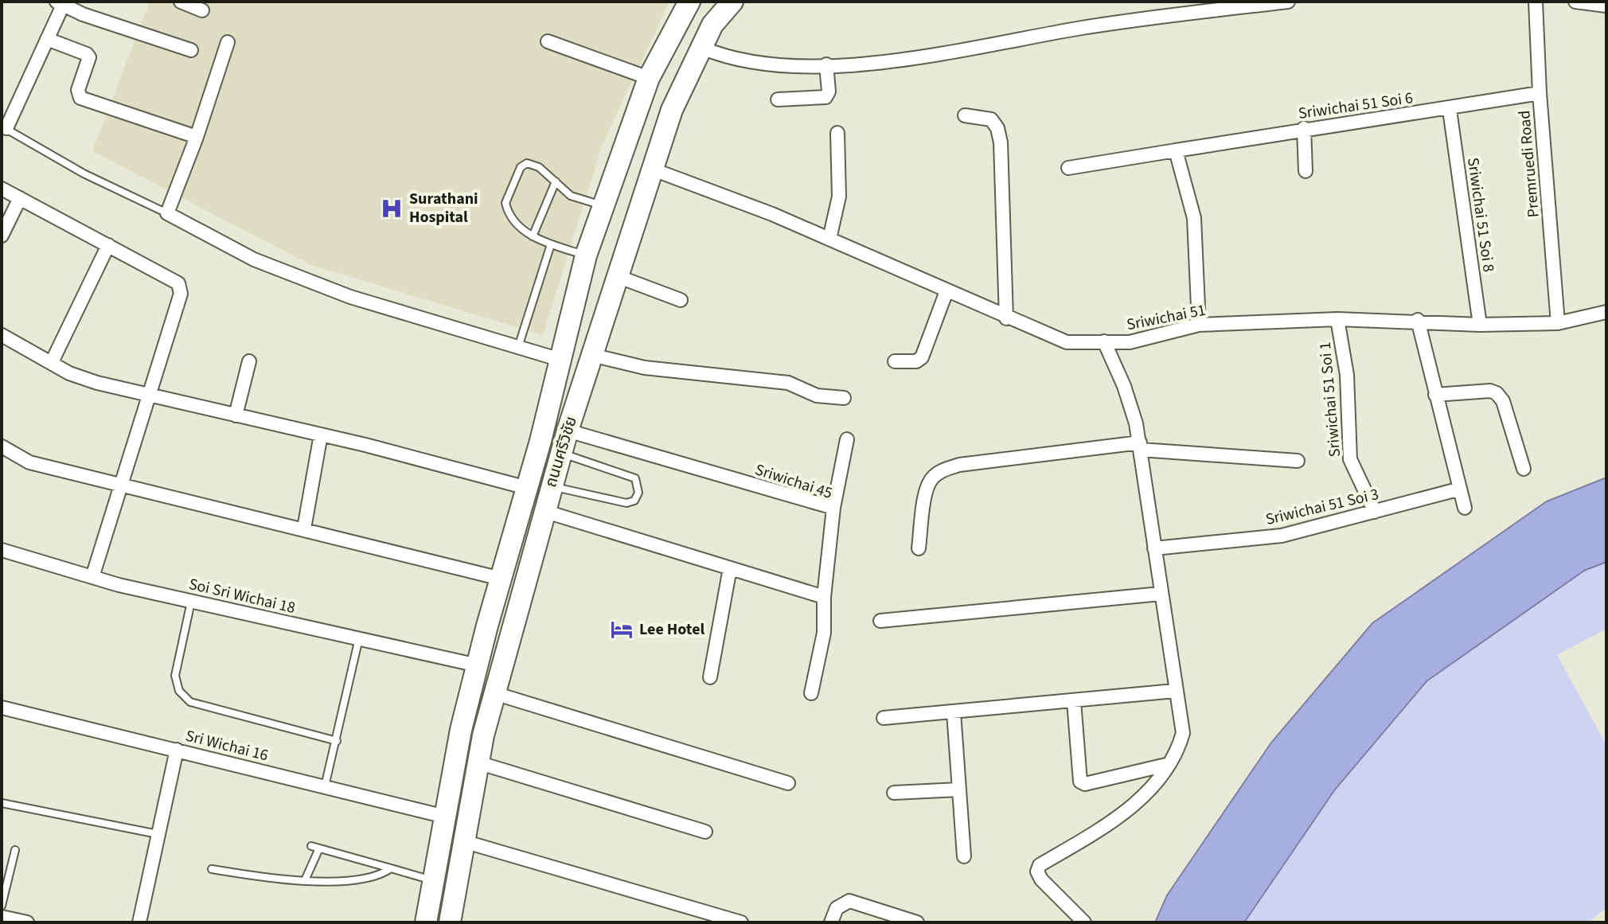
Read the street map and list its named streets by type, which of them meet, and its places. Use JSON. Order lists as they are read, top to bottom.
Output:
{
  "streets": {
    "main road": ["ถนนศรีวิชัย"],
    "street": [
      "Sriwichai 51 Soi 6",
      "Premruedi Road",
      "Sriwichai 51 Soi 8",
      "Sriwichai 51",
      "Sriwichai 51 Soi 1",
      "Sriwichai 45",
      "Sriwichai 51 Soi 3",
      "Soi Sri Wichai 18",
      "Sri Wichai 16"
    ]
  },
  "crossings": [
    ["Sriwichai 51 Soi 6", "Premruedi Road"],
    ["Sriwichai 51 Soi 6", "Sriwichai 51 Soi 8"],
    ["Premruedi Road", "Sriwichai 51"],
    ["Sriwichai 51 Soi 8", "Sriwichai 51"],
    ["Sriwichai 51", "Sriwichai 51 Soi 1"],
    ["Sriwichai 51", "ถนนศรีวิชัย"],
    ["Sriwichai 51 Soi 1", "Sriwichai 51 Soi 3"],
    ["ถนนศรีวิชัย", "Sriwichai 45"],
    ["ถนนศรีวิชัย", "Soi Sri Wichai 18"],
    ["ถนนศรีวิชัย", "Sri Wichai 16"]
  ],
  "places": {
    "hospital": ["Surathani Hospital"],
    "hotel": ["Lee Hotel"]
  }
}
